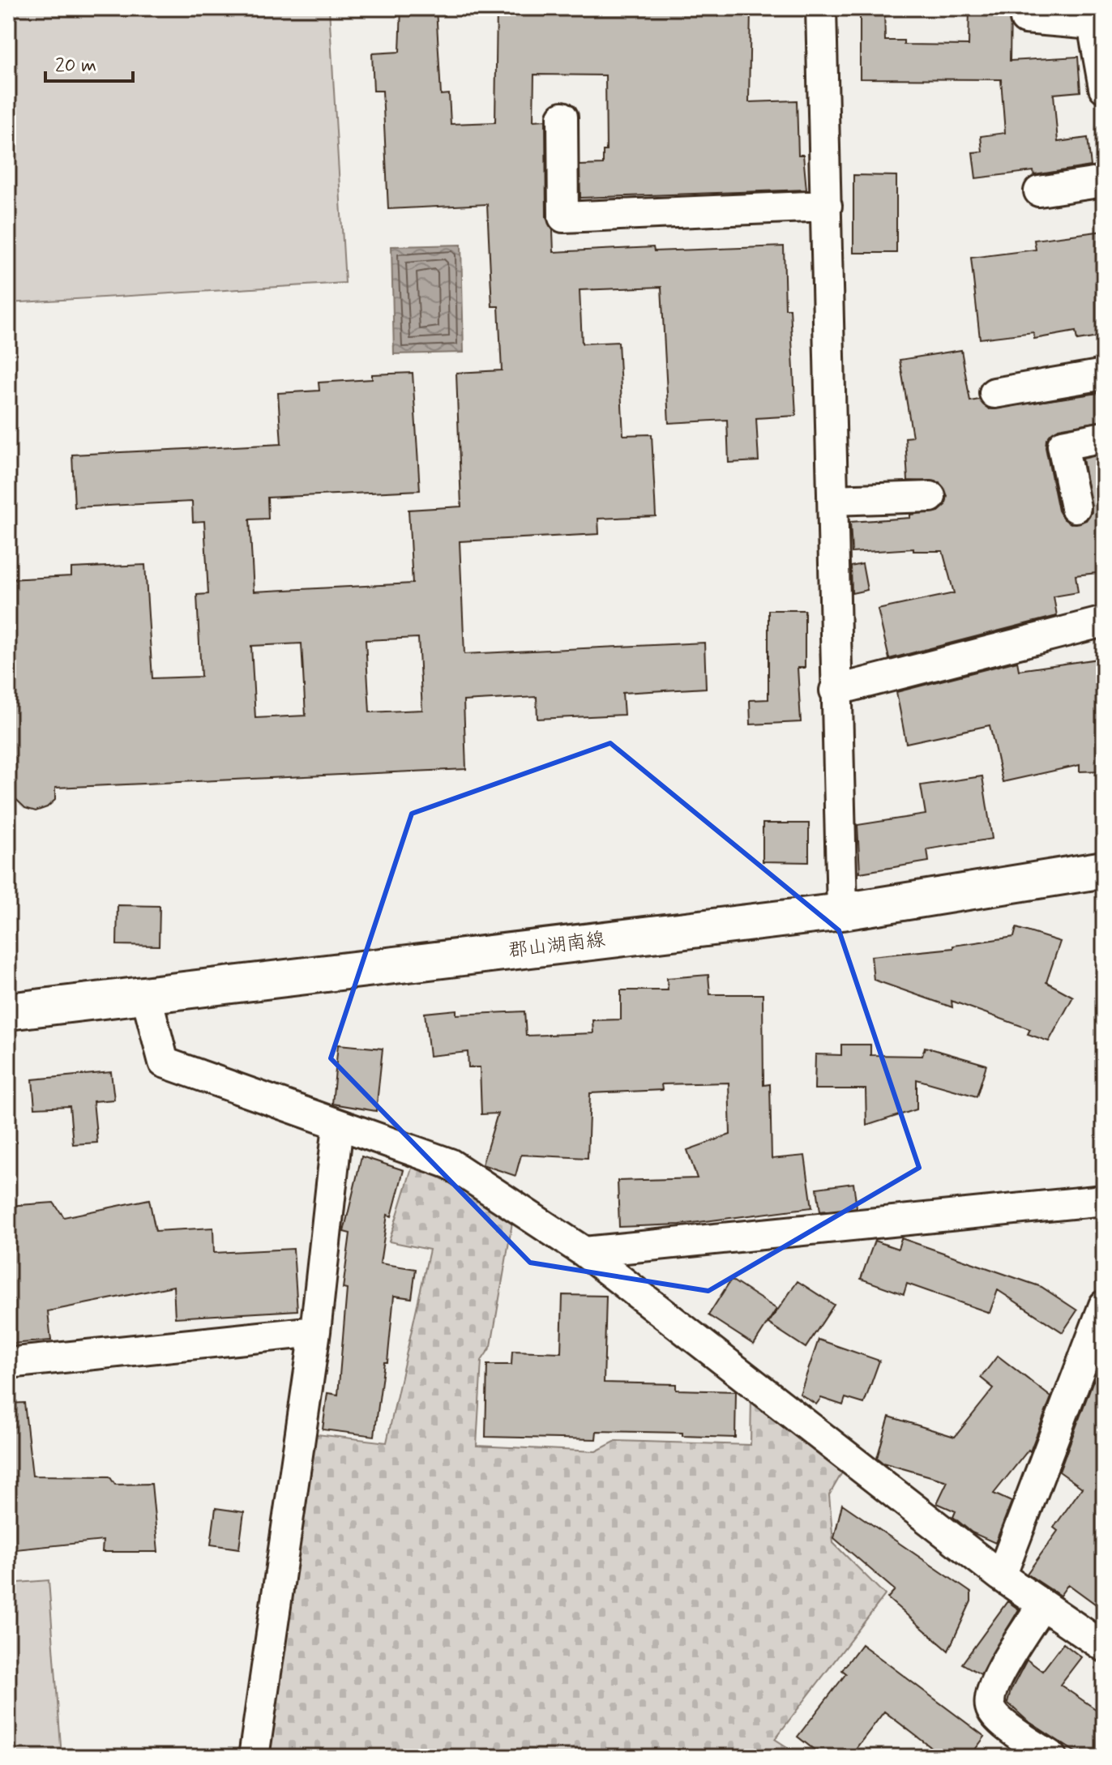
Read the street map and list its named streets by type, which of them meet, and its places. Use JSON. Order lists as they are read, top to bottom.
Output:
{
  "streets": {
    "main road": ["郡山湖南線"]
  },
  "scale_bar": "20 m"
}
